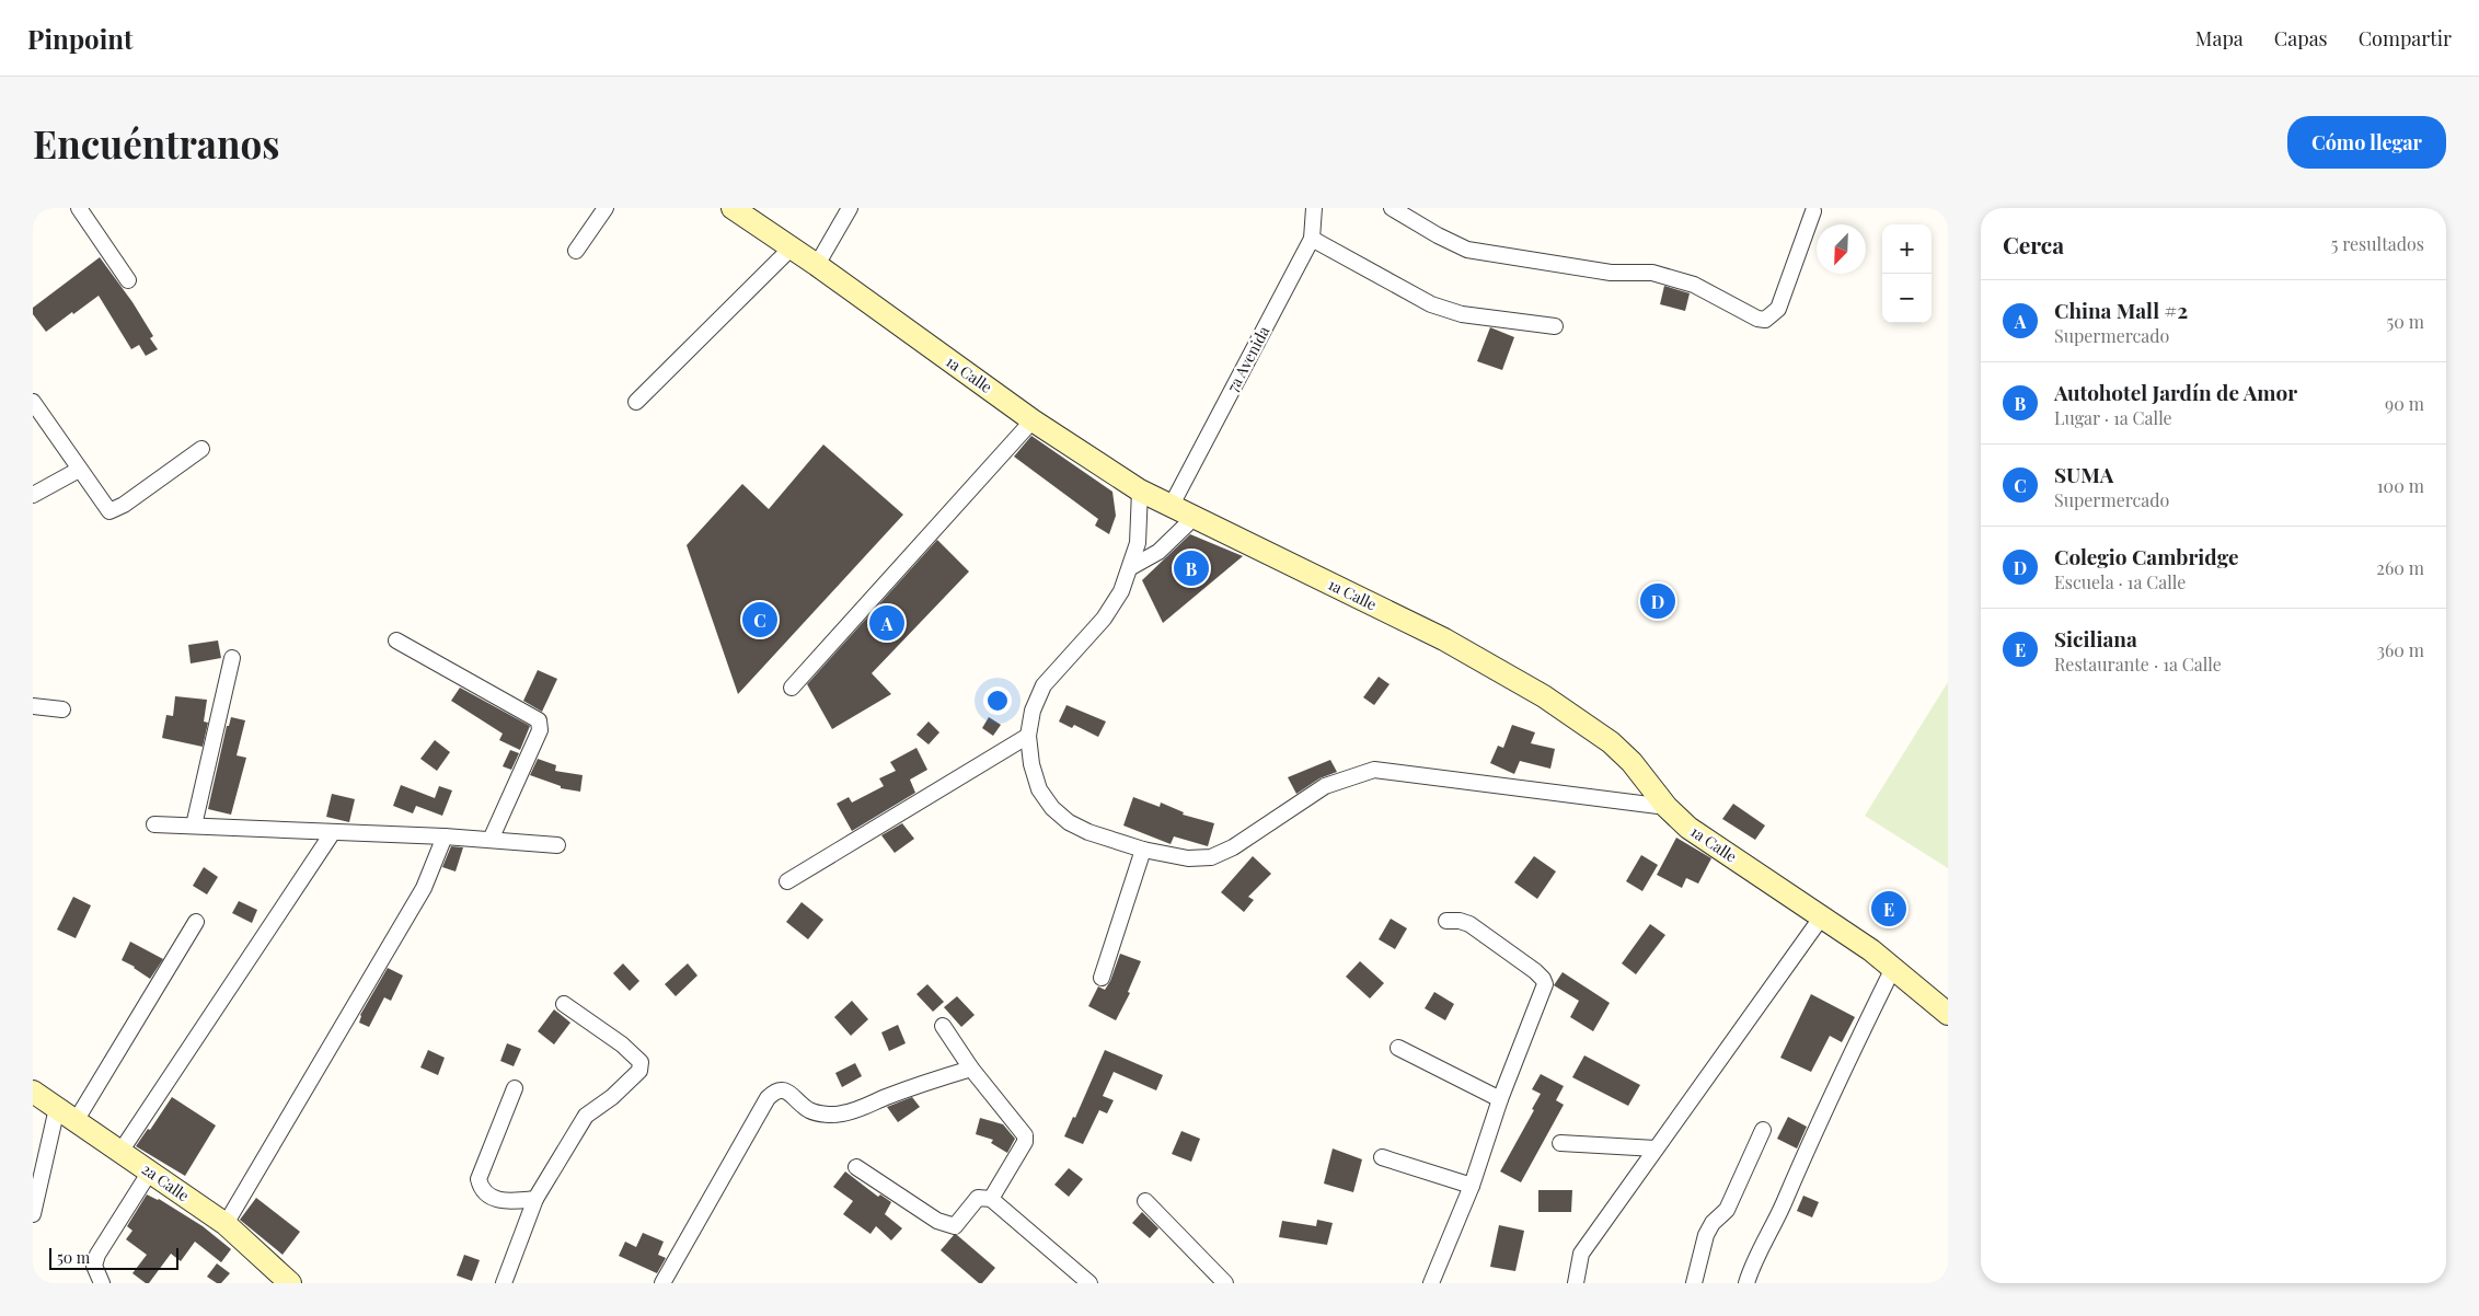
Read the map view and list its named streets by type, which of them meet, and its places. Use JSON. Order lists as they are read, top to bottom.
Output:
{
  "streets": {
    "main road": ["1a Calle", "2a Calle"],
    "street": ["7a Avenida"]
  },
  "crossings": [
    ["7a Avenida", "1a Calle"]
  ],
  "scale_bar": "50 m",
  "north": "bottom left",
  "page": {
    "header": "Pinpoint",
    "nav": ["Mapa", "Capas", "Compartir"],
    "buttons": "Cómo llegar",
    "title": "Encuéntranos",
    "heading": ["Cerca", "5 resultados"],
    "map_buttons": ["+", "−"],
    "list": [
      {
        "mark": "A",
        "name": "China Mall #2",
        "note": "Supermercado",
        "value": "50 m"
      },
      {
        "mark": "B",
        "name": "Autohotel Jardín de Amor",
        "note": "Lugar · 1a Calle",
        "value": "90 m"
      },
      {
        "mark": "C",
        "name": "SUMA",
        "note": "Supermercado",
        "value": "100 m"
      },
      {
        "mark": "D",
        "name": "Colegio Cambridge",
        "note": "Escuela · 1a Calle",
        "value": "260 m"
      },
      {
        "mark": "E",
        "name": "Siciliana",
        "note": "Restaurante · 1a Calle",
        "value": "360 m"
      }
    ],
    "pins": [
      "B",
      "D",
      "C",
      "A",
      "E"
    ],
    "scale": "50 m"
  }
}
